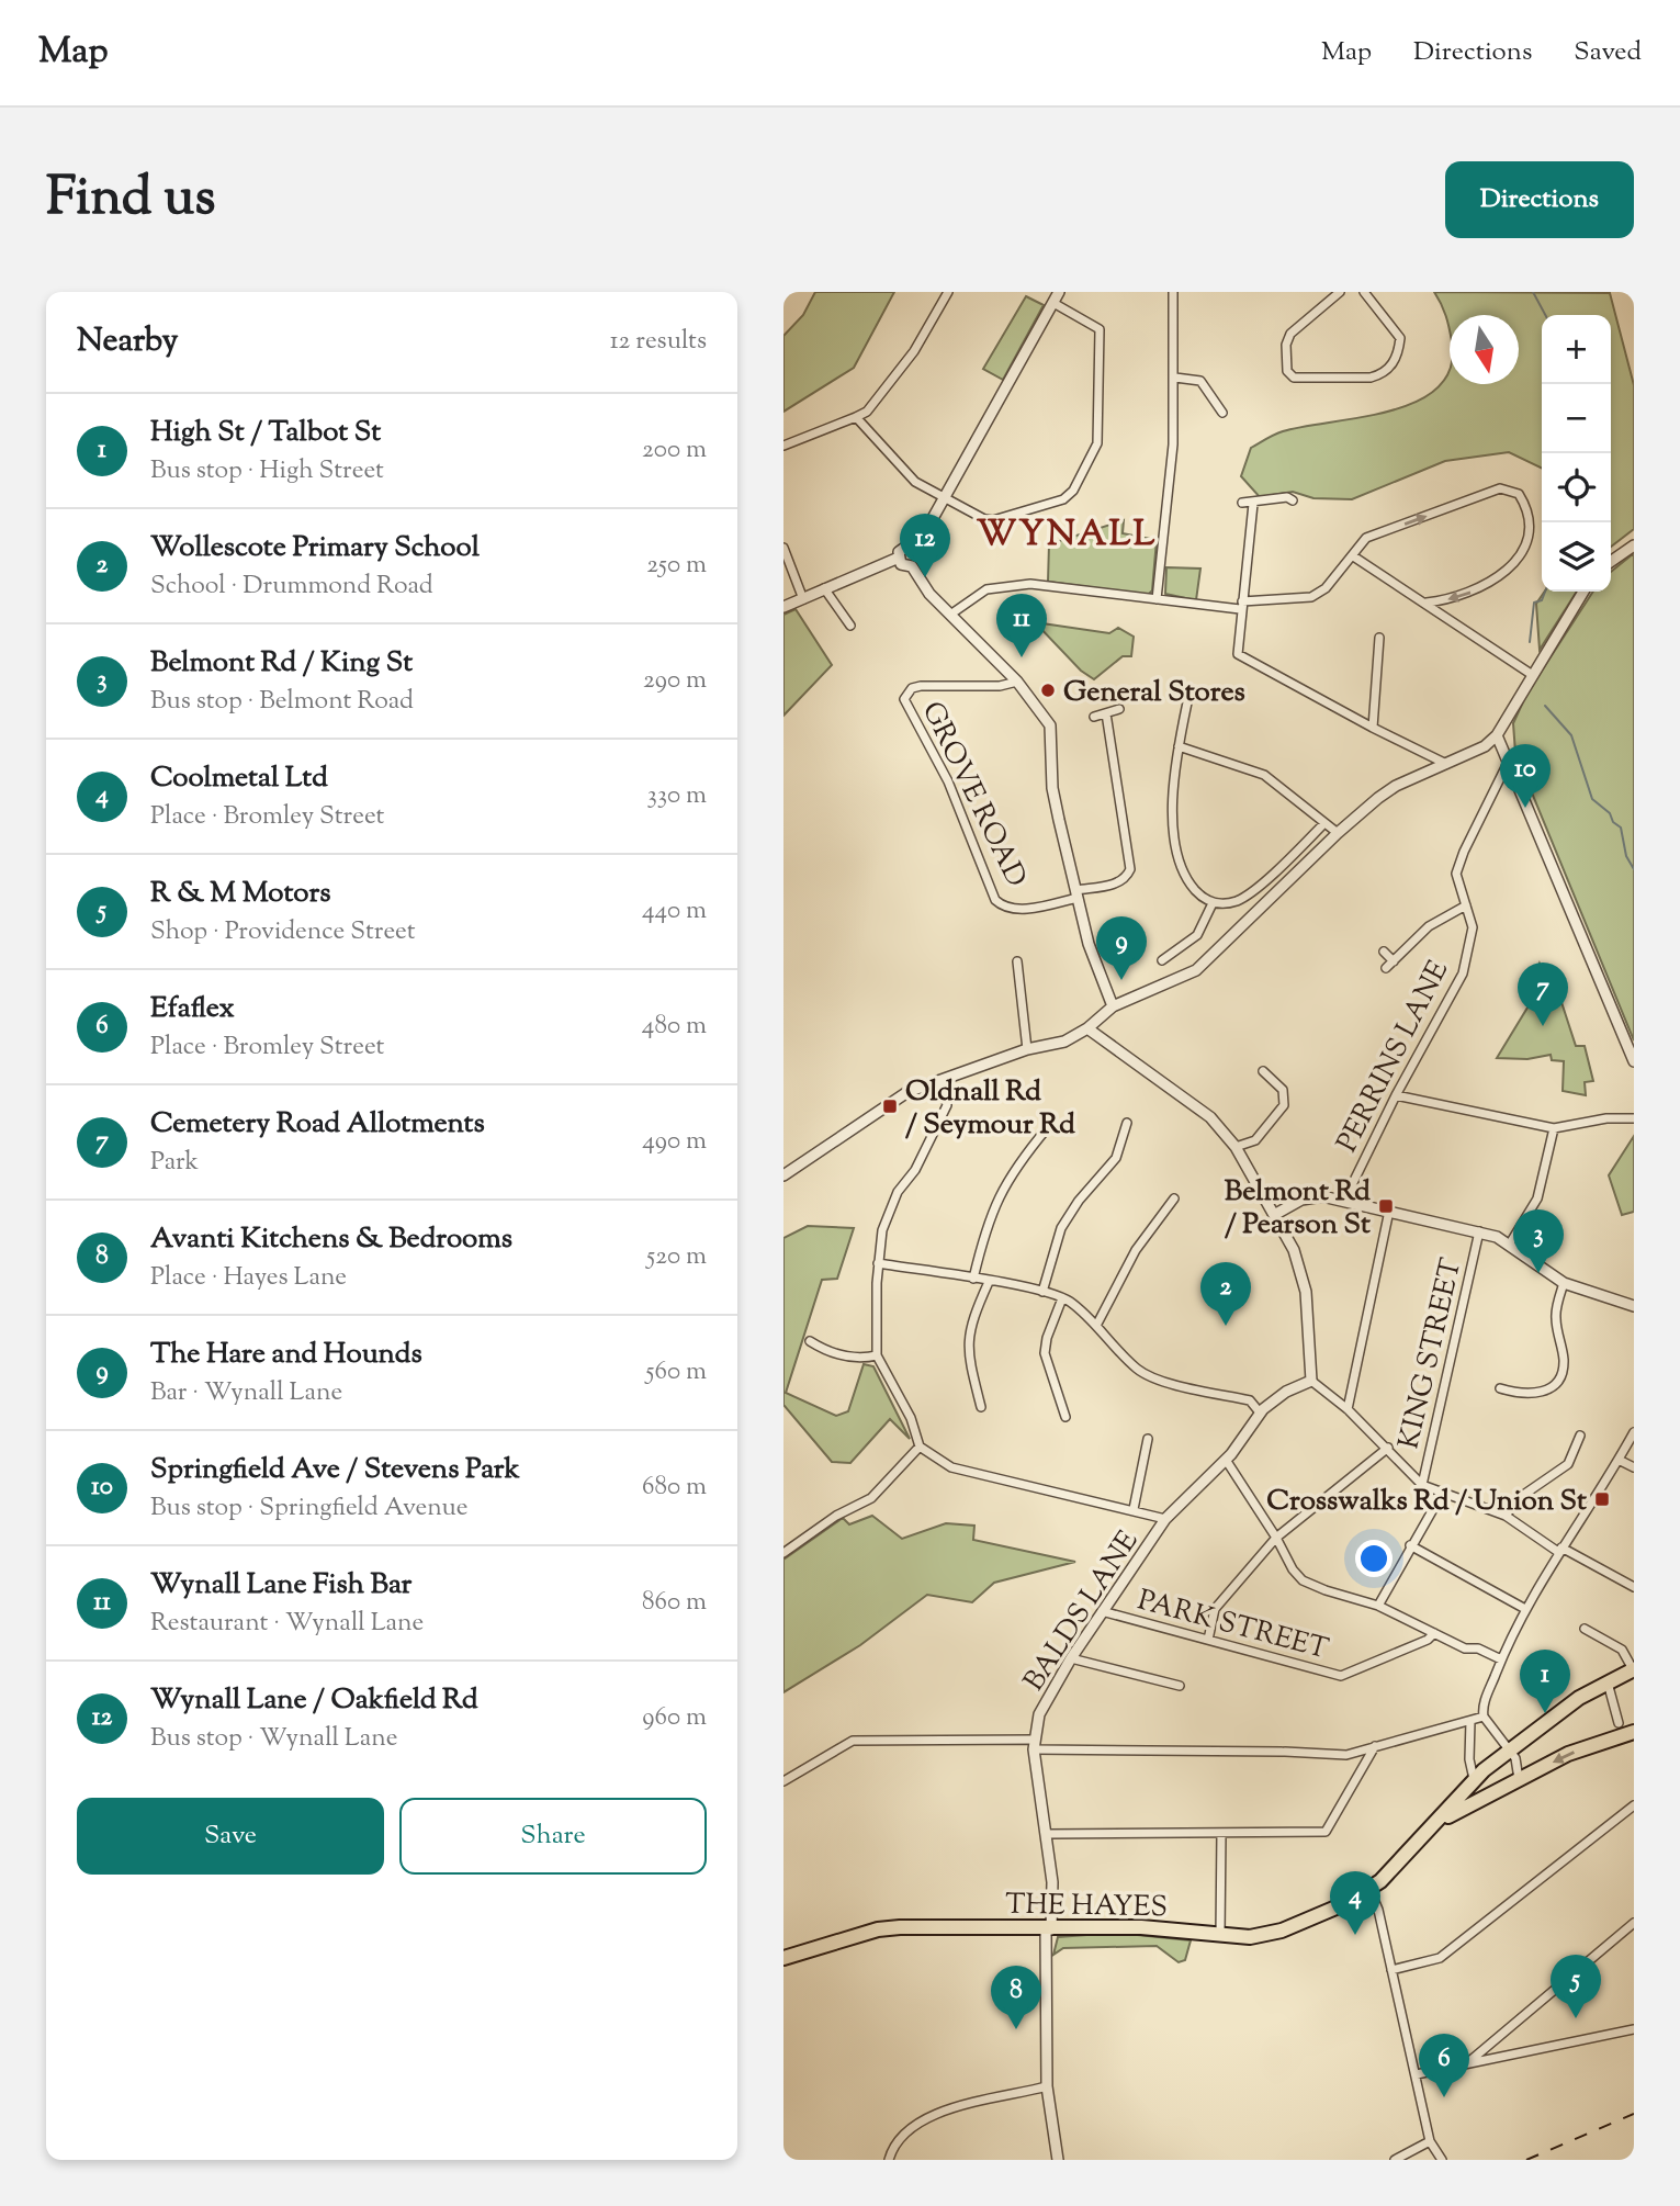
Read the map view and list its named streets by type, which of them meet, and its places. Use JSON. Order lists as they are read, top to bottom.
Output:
{
  "streets": {
    "highway": ["THE HAYES"],
    "street": [
      "GROVE ROAD",
      "PERRINS LANE",
      "KING STREET",
      "BALDS LANE",
      "PARK STREET"
    ]
  },
  "crossings": [
    ["BALDS LANE", "PARK STREET"],
    ["BALDS LANE", "THE HAYES"]
  ],
  "districts": ["WYNALL"],
  "places": {
    "other": ["General Stores"],
    "transit": ["Oldnall Rd / Seymour Rd", "Belmont Rd / Pearson St", "Crosswalks Rd / Union St"]
  },
  "north": "bottom",
  "page": {
    "header": "Map",
    "nav": ["Map", "Directions", "Saved"],
    "title": "Find us",
    "buttons": [
      "Directions",
      ["Save", "Share"]
    ],
    "heading": ["Nearby", "12 results"],
    "map_buttons": ["+", "−"],
    "list": [
      {
        "mark": "1",
        "name": "High St / Talbot St",
        "note": "Bus stop · High Street",
        "value": "200 m"
      },
      {
        "mark": "2",
        "name": "Wollescote Primary School",
        "note": "School · Drummond Road",
        "value": "250 m"
      },
      {
        "mark": "3",
        "name": "Belmont Rd / King St",
        "note": "Bus stop · Belmont Road",
        "value": "290 m"
      },
      {
        "mark": "4",
        "name": "Coolmetal Ltd",
        "note": "Place · Bromley Street",
        "value": "330 m"
      },
      {
        "mark": "5",
        "name": "R & M Motors",
        "note": "Shop · Providence Street",
        "value": "440 m"
      },
      {
        "mark": "6",
        "name": "Efaflex",
        "note": "Place · Bromley Street",
        "value": "480 m"
      },
      {
        "mark": "7",
        "name": "Cemetery Road Allotments",
        "note": "Park",
        "value": "490 m"
      },
      {
        "mark": "8",
        "name": "Avanti Kitchens & Bedrooms",
        "note": "Place · Hayes Lane",
        "value": "520 m"
      },
      {
        "mark": "9",
        "name": "The Hare and Hounds",
        "note": "Bar · Wynall Lane",
        "value": "560 m"
      },
      {
        "mark": "10",
        "name": "Springfield Ave / Stevens Park",
        "note": "Bus stop · Springfield Avenue",
        "value": "680 m"
      },
      {
        "mark": "11",
        "name": "Wynall Lane Fish Bar",
        "note": "Restaurant · Wynall Lane",
        "value": "860 m"
      },
      {
        "mark": "12",
        "name": "Wynall Lane / Oakfield Rd",
        "note": "Bus stop · Wynall Lane",
        "value": "960 m"
      }
    ],
    "pins": [
      "12",
      "11",
      "10",
      "9",
      "7",
      "3",
      "2",
      "1",
      "4",
      "5",
      "8",
      "6"
    ]
  }
}
